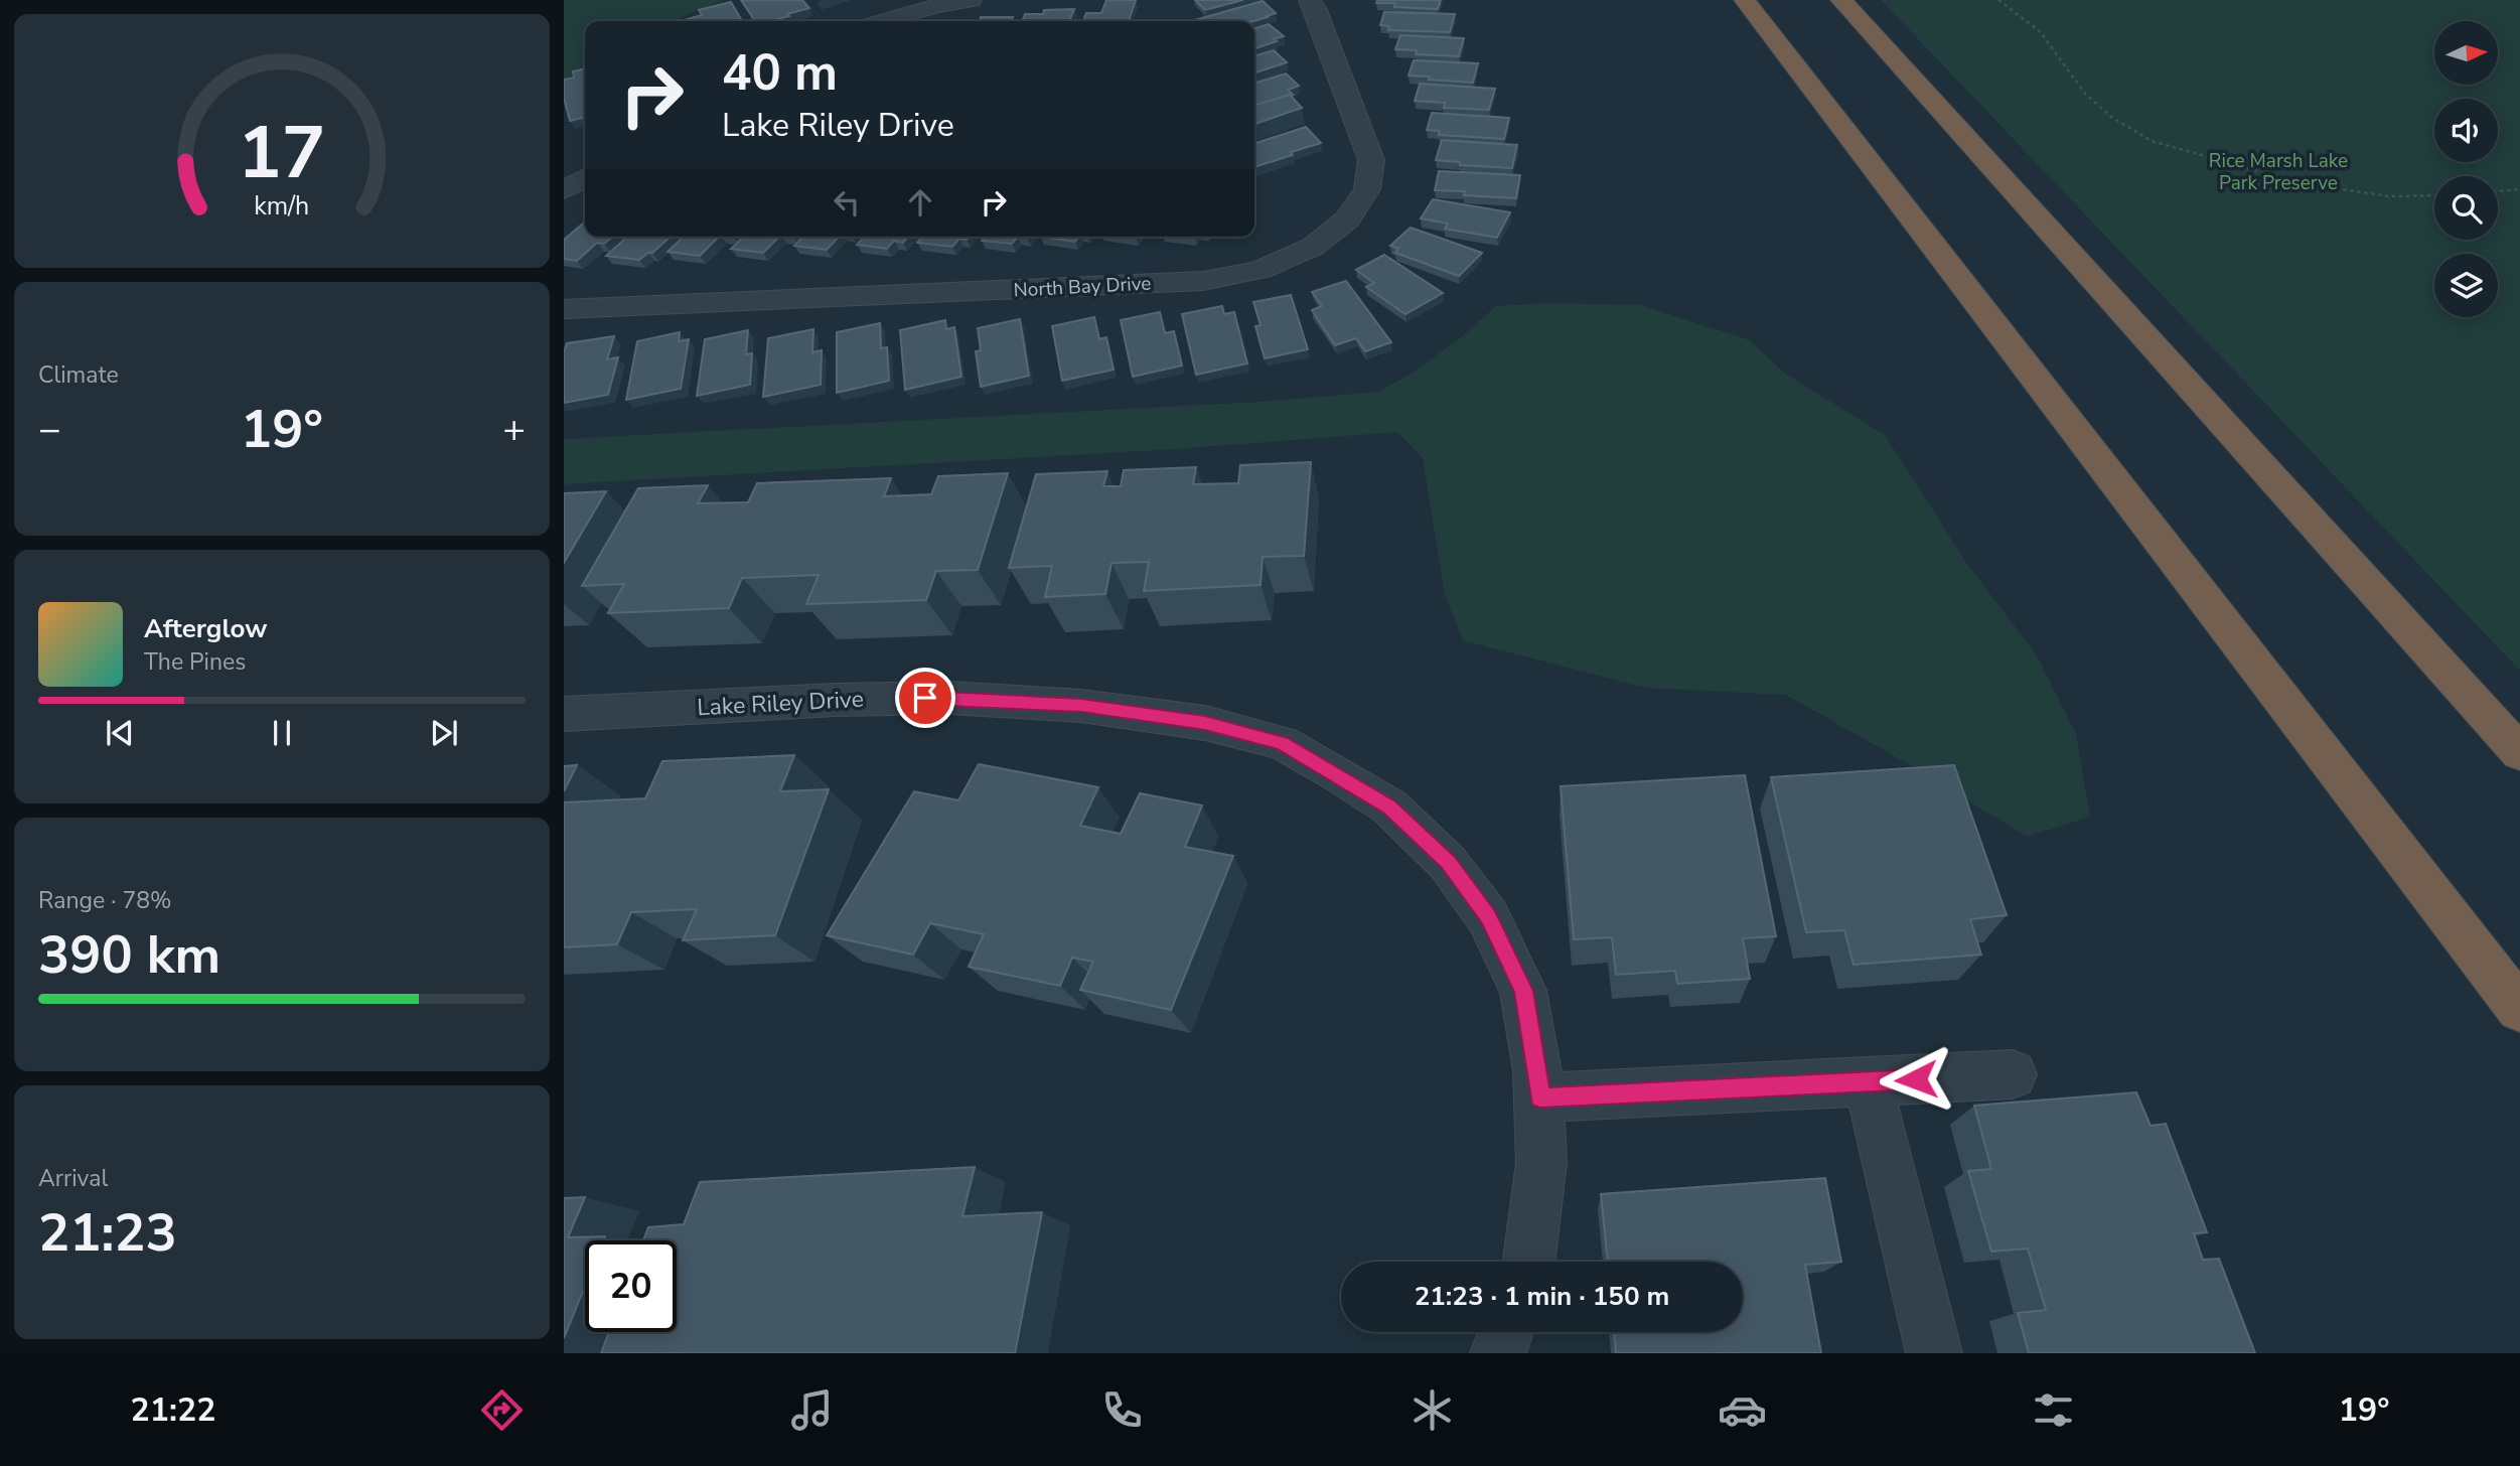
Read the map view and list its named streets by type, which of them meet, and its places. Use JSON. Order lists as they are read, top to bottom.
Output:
{
  "streets": {
    "street": ["North Bay Drive", "Lake Riley Drive"]
  },
  "parks": ["Rice Marsh Lake Park Preserve"],
  "north": "right",
  "page": {
    "turn": ["40 m", "Lake Riley Drive"],
    "tile": [
      "Climate",
      ["Range · 78%", "390 km"],
      ["Arrival", "21:23"]
    ],
    "heat": ["−", "19°", "+"],
    "song": ["Afterglow", "The Pines"],
    "limit": "20",
    "trip": "21:23 · 1 min · 150 m",
    "tabs": ["21:22", "19°"],
    "gauge": ["17", "km/h"]
  }
}
